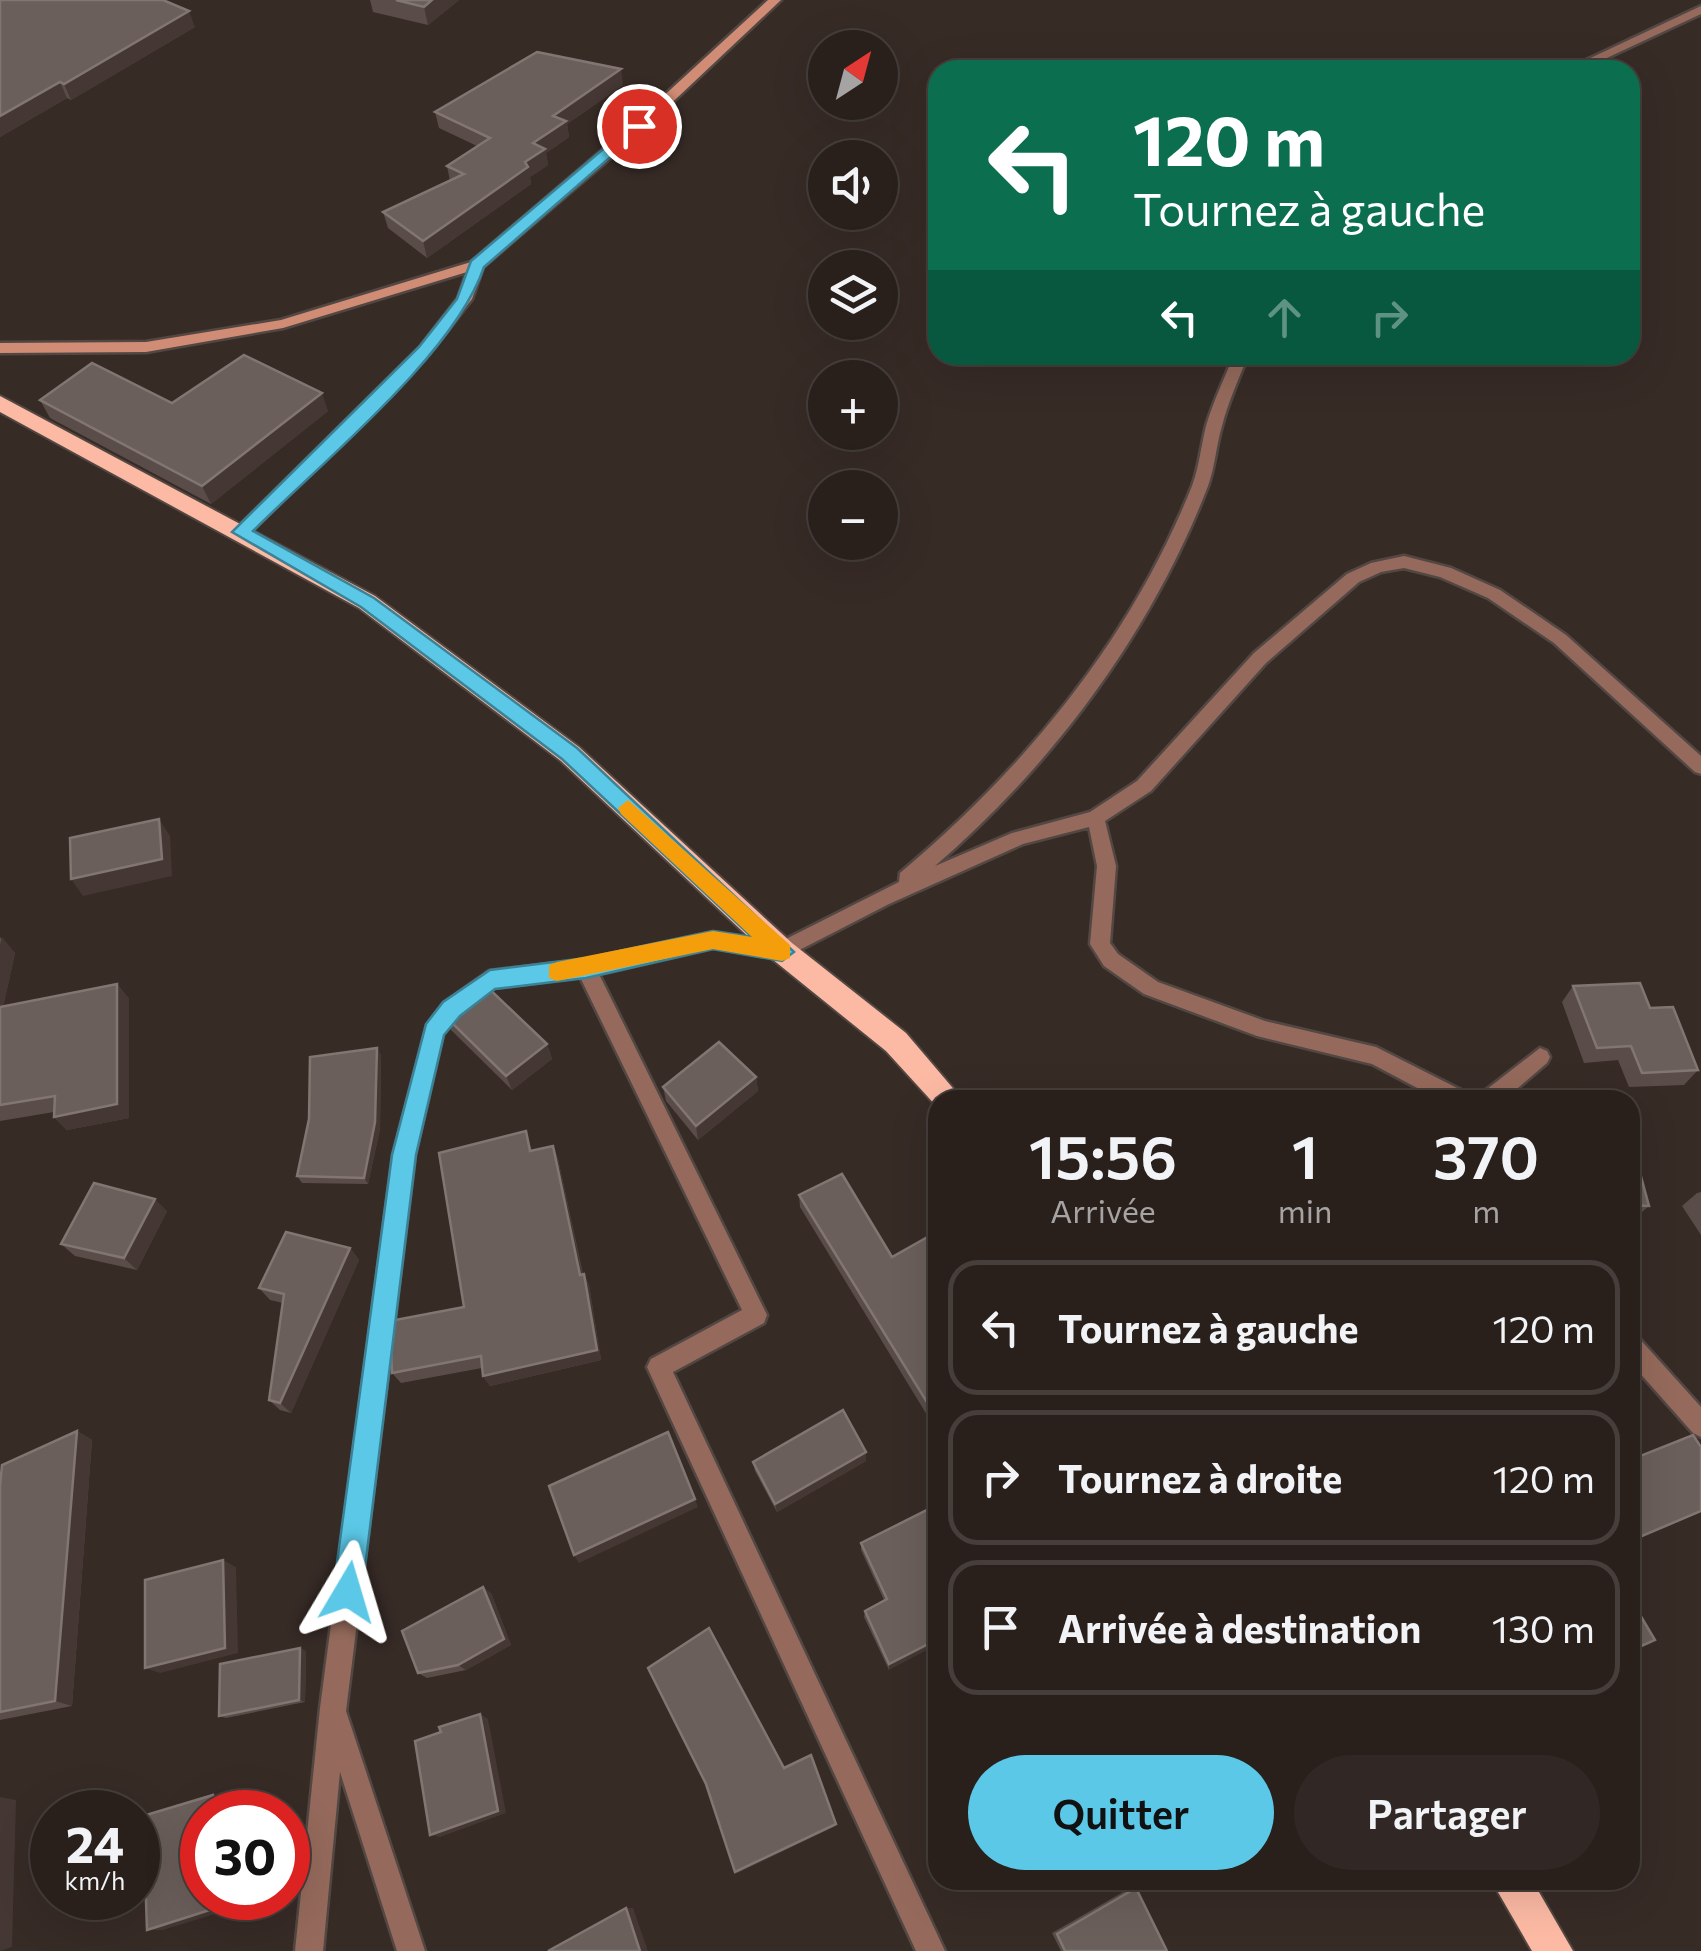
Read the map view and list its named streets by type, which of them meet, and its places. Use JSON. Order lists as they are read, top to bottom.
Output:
{
  "north": "top right",
  "page": {
    "map_buttons": ["+", "−"],
    "turn": ["120 m", "Tournez à gauche"],
    "eta": [
      "15:56",
      "Arrivée",
      "1",
      "min",
      "370",
      "m"
    ],
    "list": [
      {
        "name": "Tournez à gauche",
        "value": "120 m"
      },
      {
        "name": "Tournez à droite",
        "value": "120 m"
      },
      {
        "name": "Arrivée à destination",
        "value": "130 m"
      }
    ],
    "buttons": ["Quitter", "Partager"],
    "speed": "24 km/h",
    "limit": "30"
  }
}
